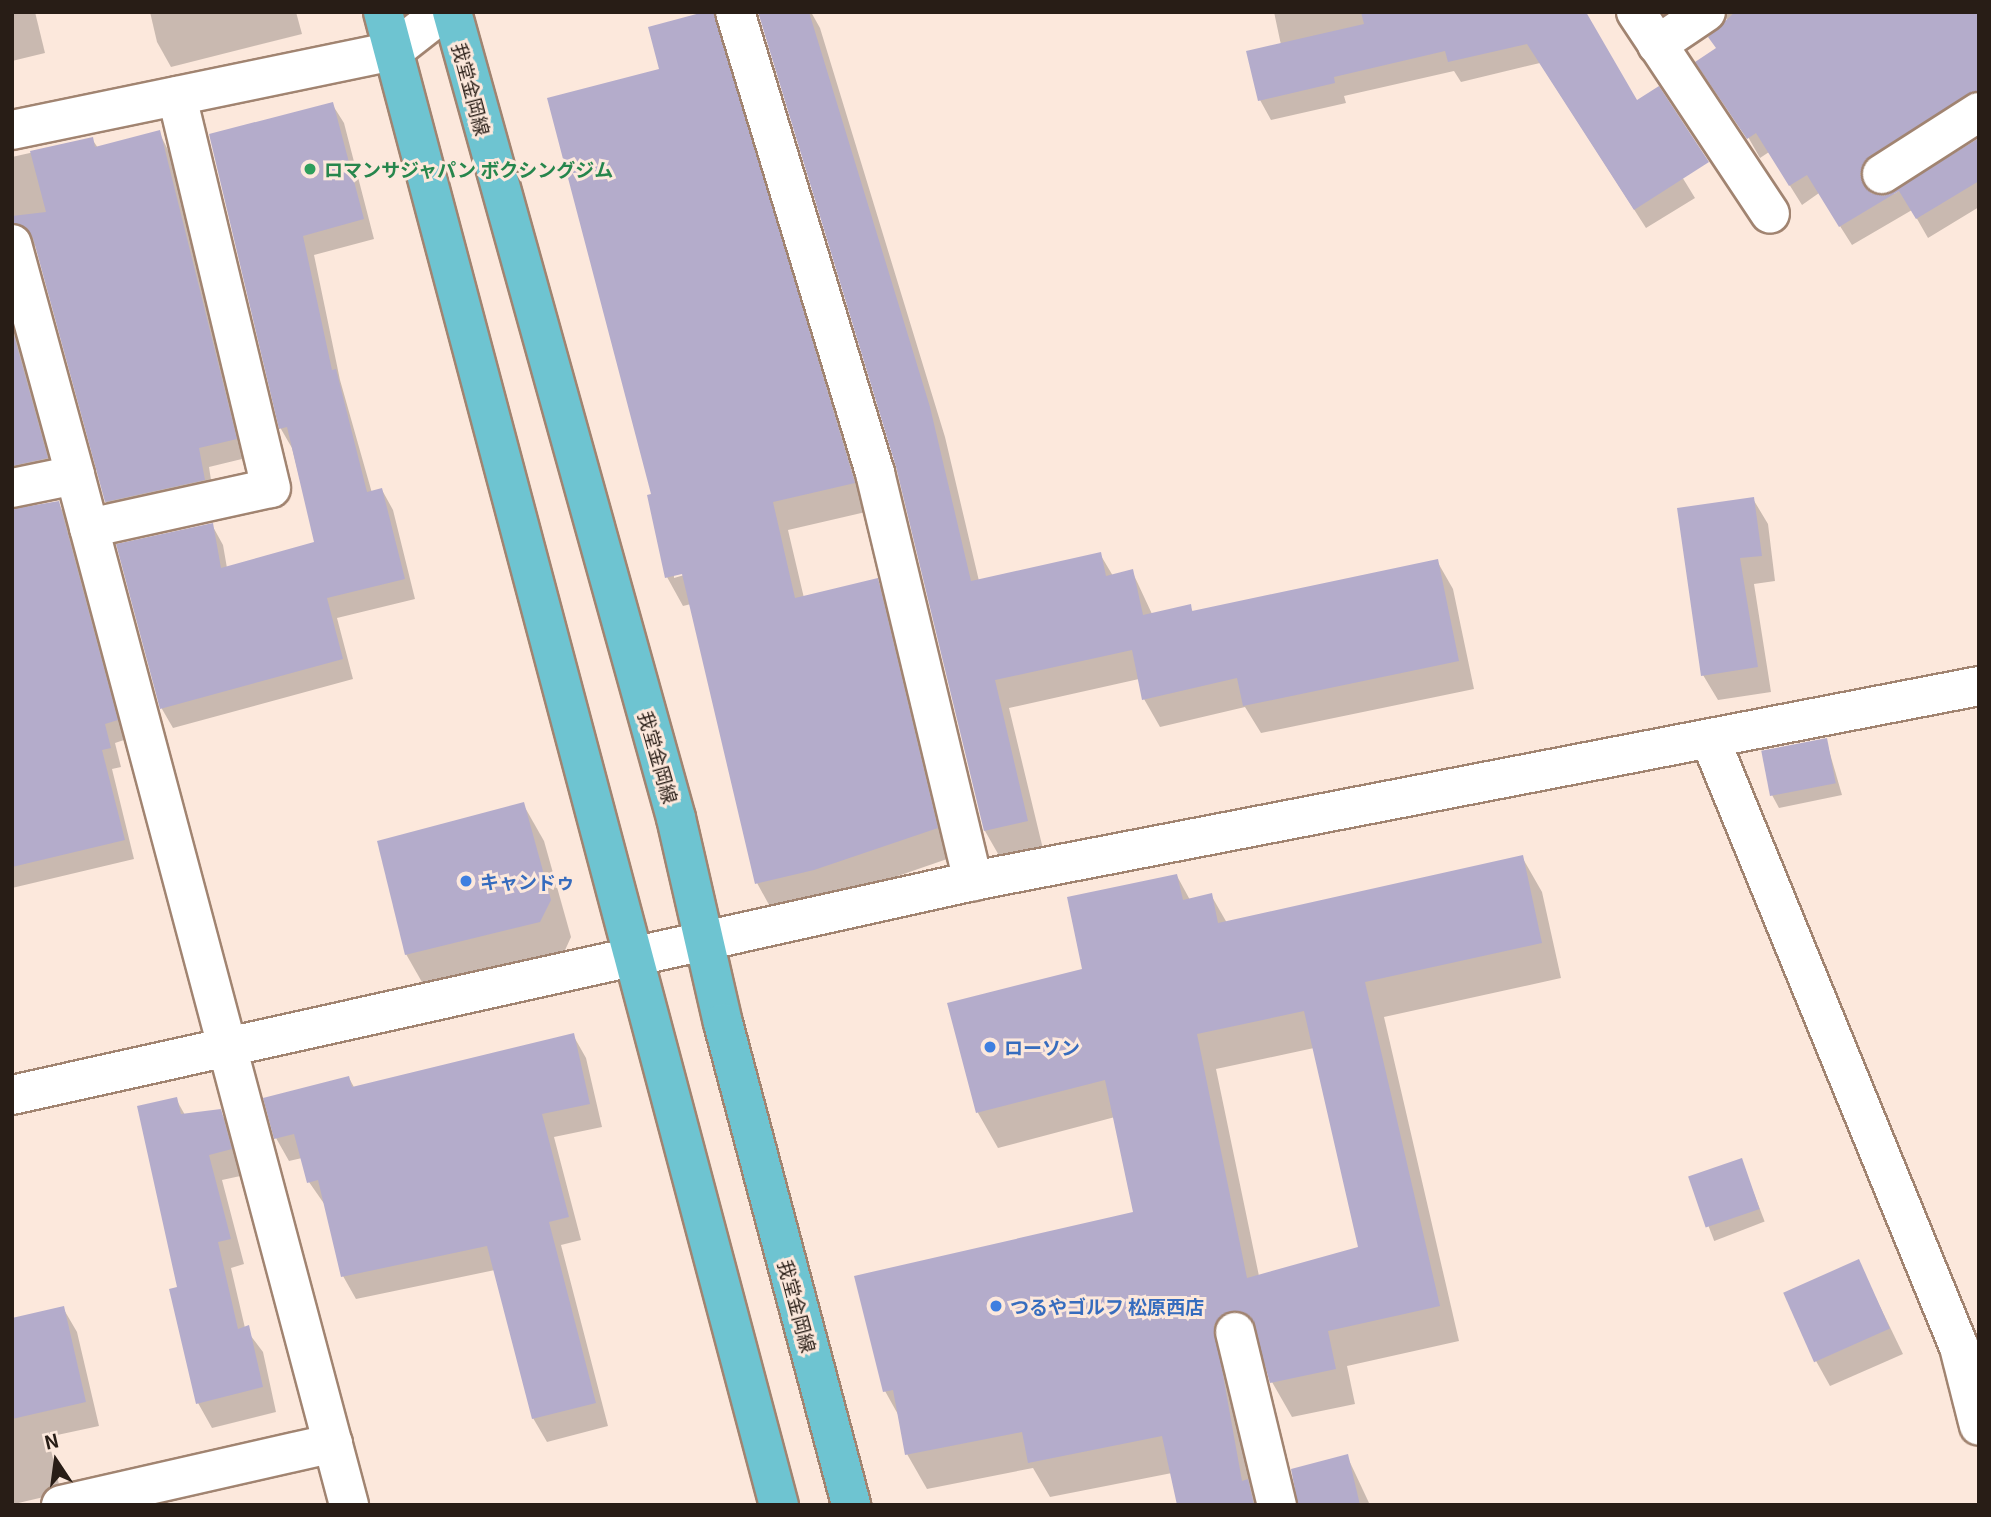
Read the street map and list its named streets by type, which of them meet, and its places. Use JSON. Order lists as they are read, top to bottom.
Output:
{
  "streets": {
    "main road": ["我堂金岡線"]
  },
  "places": [
    "ロマンサジャパン ボクシングジム",
    "キャンドゥ",
    "ローソン",
    "つるやゴルフ 松原西店"
  ],
  "north": "top"
}
